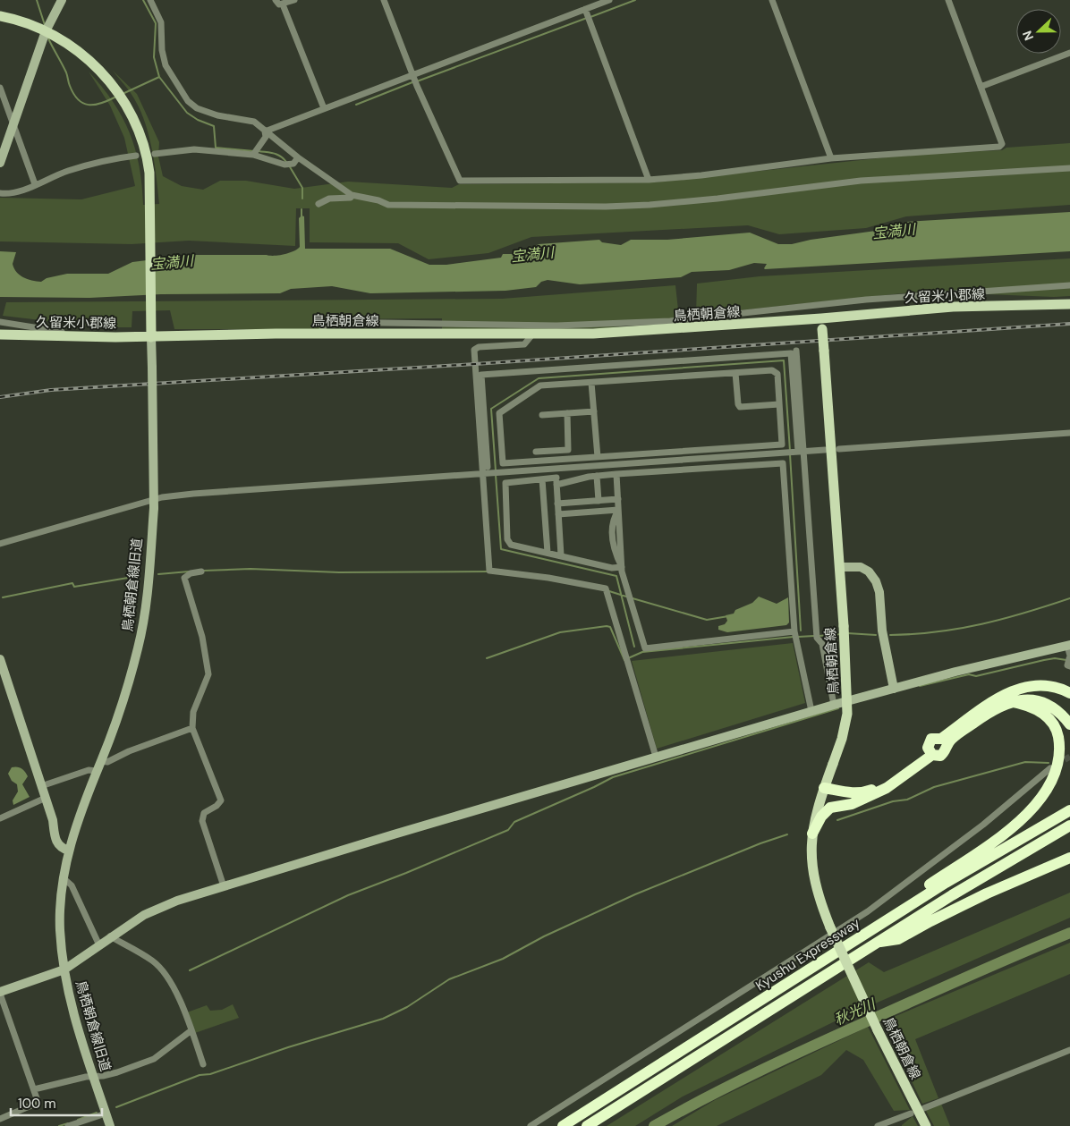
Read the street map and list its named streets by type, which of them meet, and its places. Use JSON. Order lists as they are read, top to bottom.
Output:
{
  "streets": {
    "highway": ["Kyushu Expressway"],
    "main road": ["久留米小郡線", "鳥栖朝倉線"],
    "street": ["鳥栖朝倉線旧道"]
  },
  "crossings": [
    ["久留米小郡線", "鳥栖朝倉線"],
    ["久留米小郡線", "鳥栖朝倉線旧道"],
    ["鳥栖朝倉線", "鳥栖朝倉線旧道"]
  ],
  "water": ["宝満川", "秋光川"],
  "scale_bar": "100 m",
  "north": "left"
}
